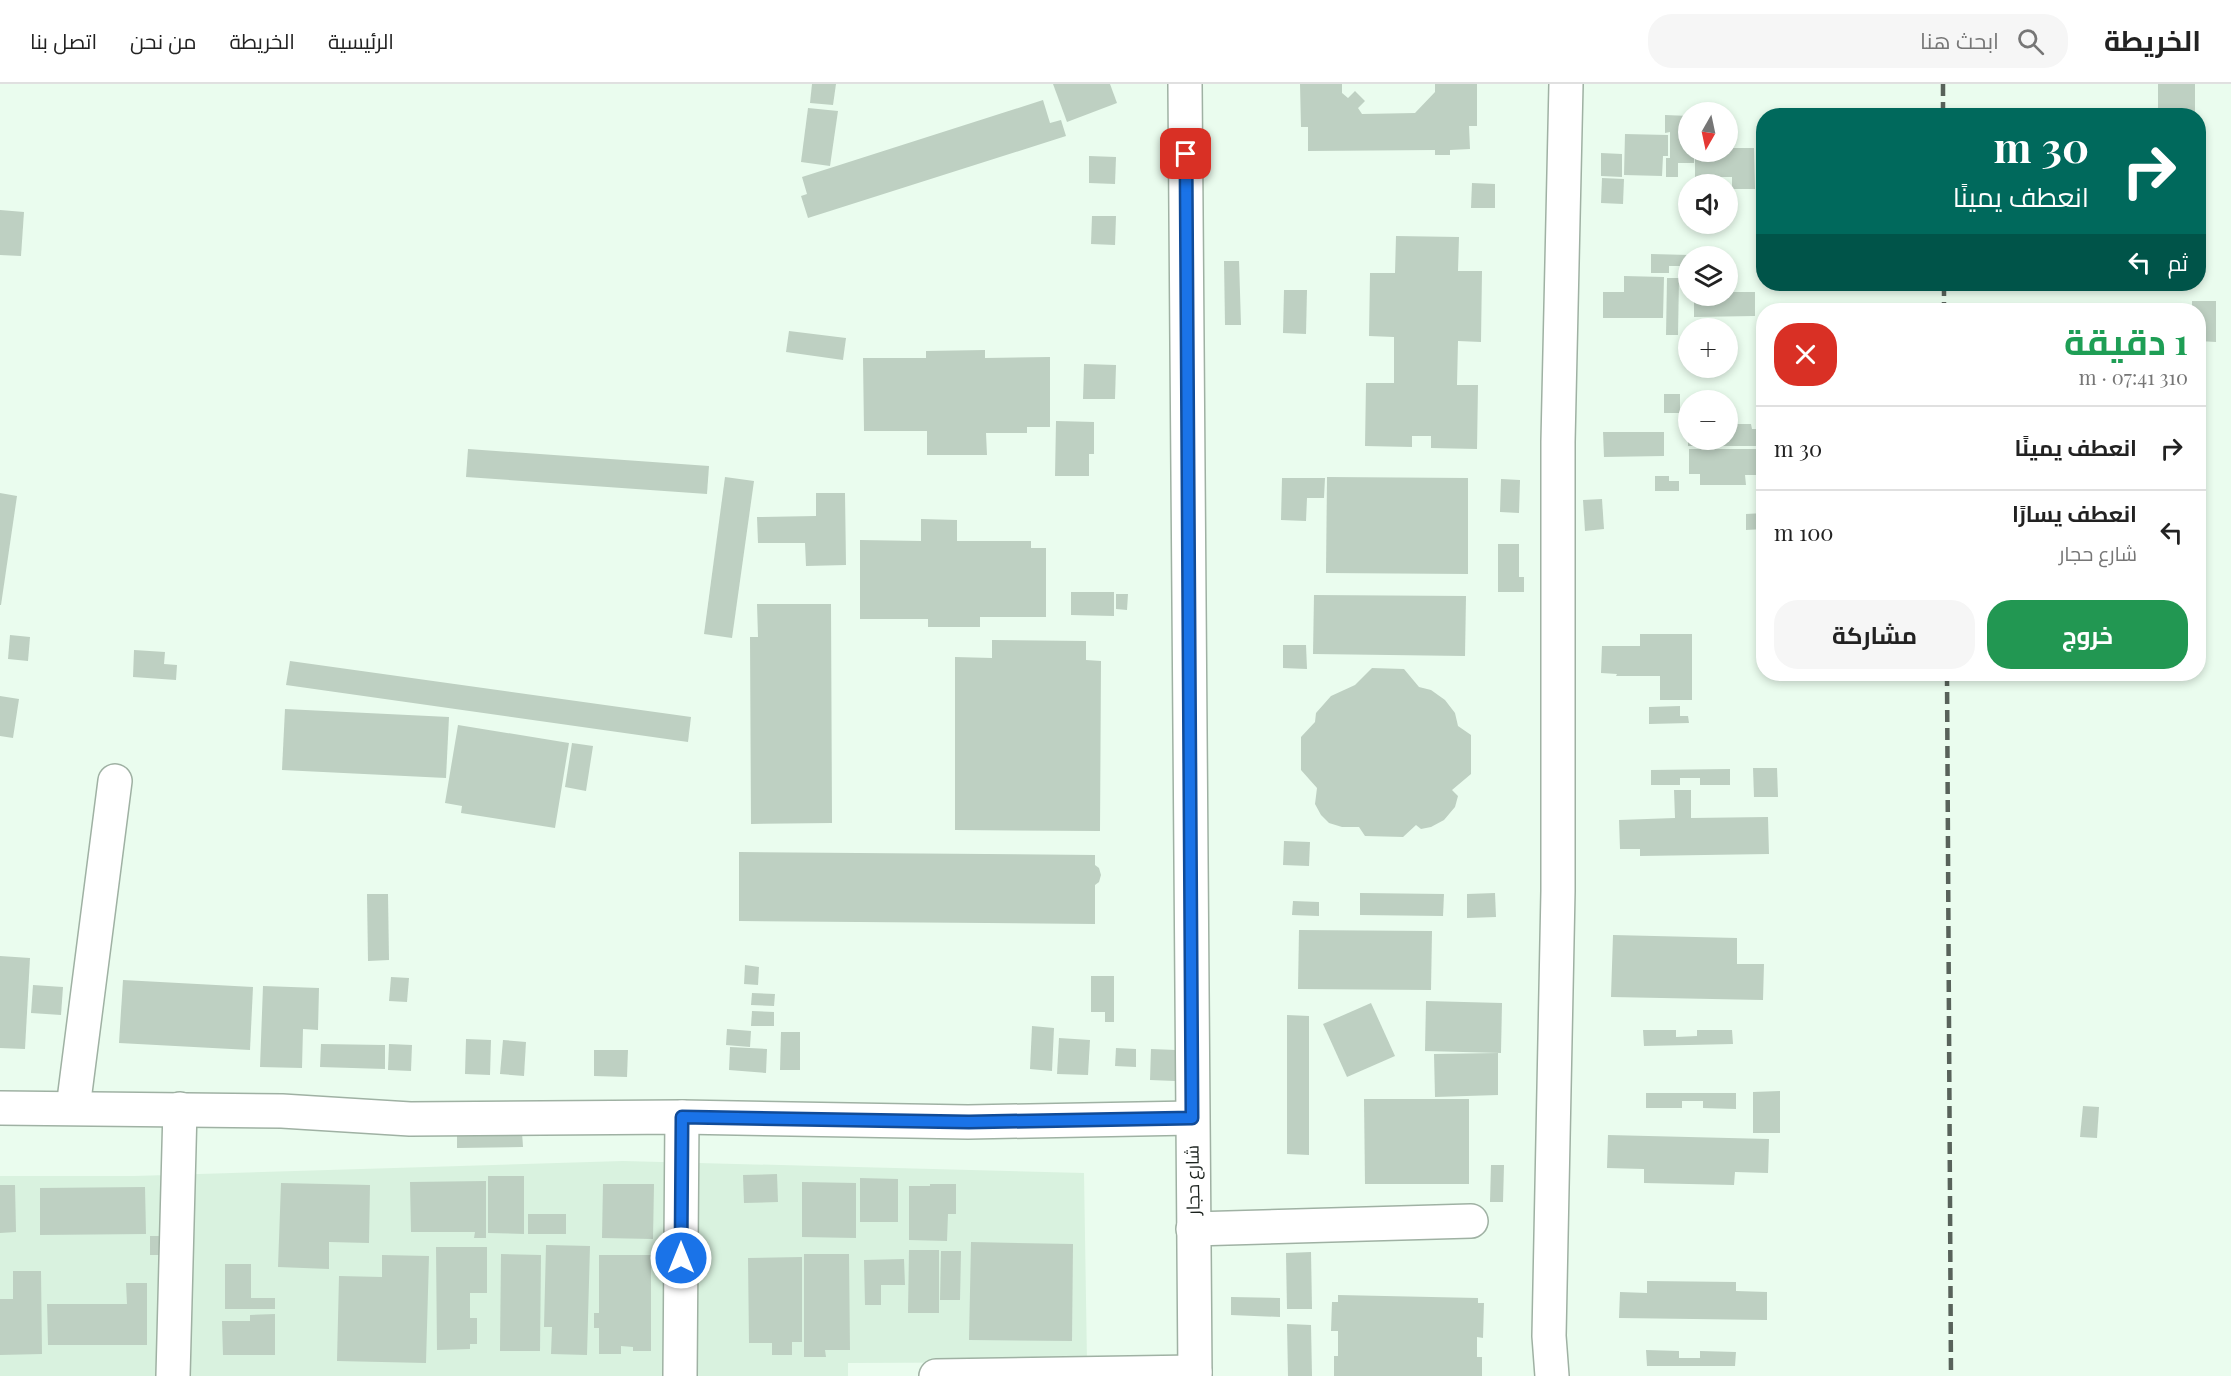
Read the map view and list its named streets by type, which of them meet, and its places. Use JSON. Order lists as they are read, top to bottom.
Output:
{
  "streets": {
    "street": ["شارع حجار"]
  },
  "north": "bottom",
  "page": {
    "header": "الخريطة",
    "search": "ابحث هنا",
    "nav": [
      "الرئيسية",
      "الخريطة",
      "من نحن",
      "اتصل بنا"
    ],
    "map_buttons": ["+", "−"],
    "turn": ["30 m", "انعطف يمينًا"],
    "then": "ثم",
    "heading": ["1 دقيقة", "310 m · 07:41"],
    "list": [
      {
        "name": "انعطف يمينًا",
        "value": "30 m"
      },
      {
        "name": "انعطف يسارًا",
        "note": "شارع حجار",
        "value": "100 m"
      }
    ],
    "buttons": ["خروج", "مشاركة"]
  }
}
